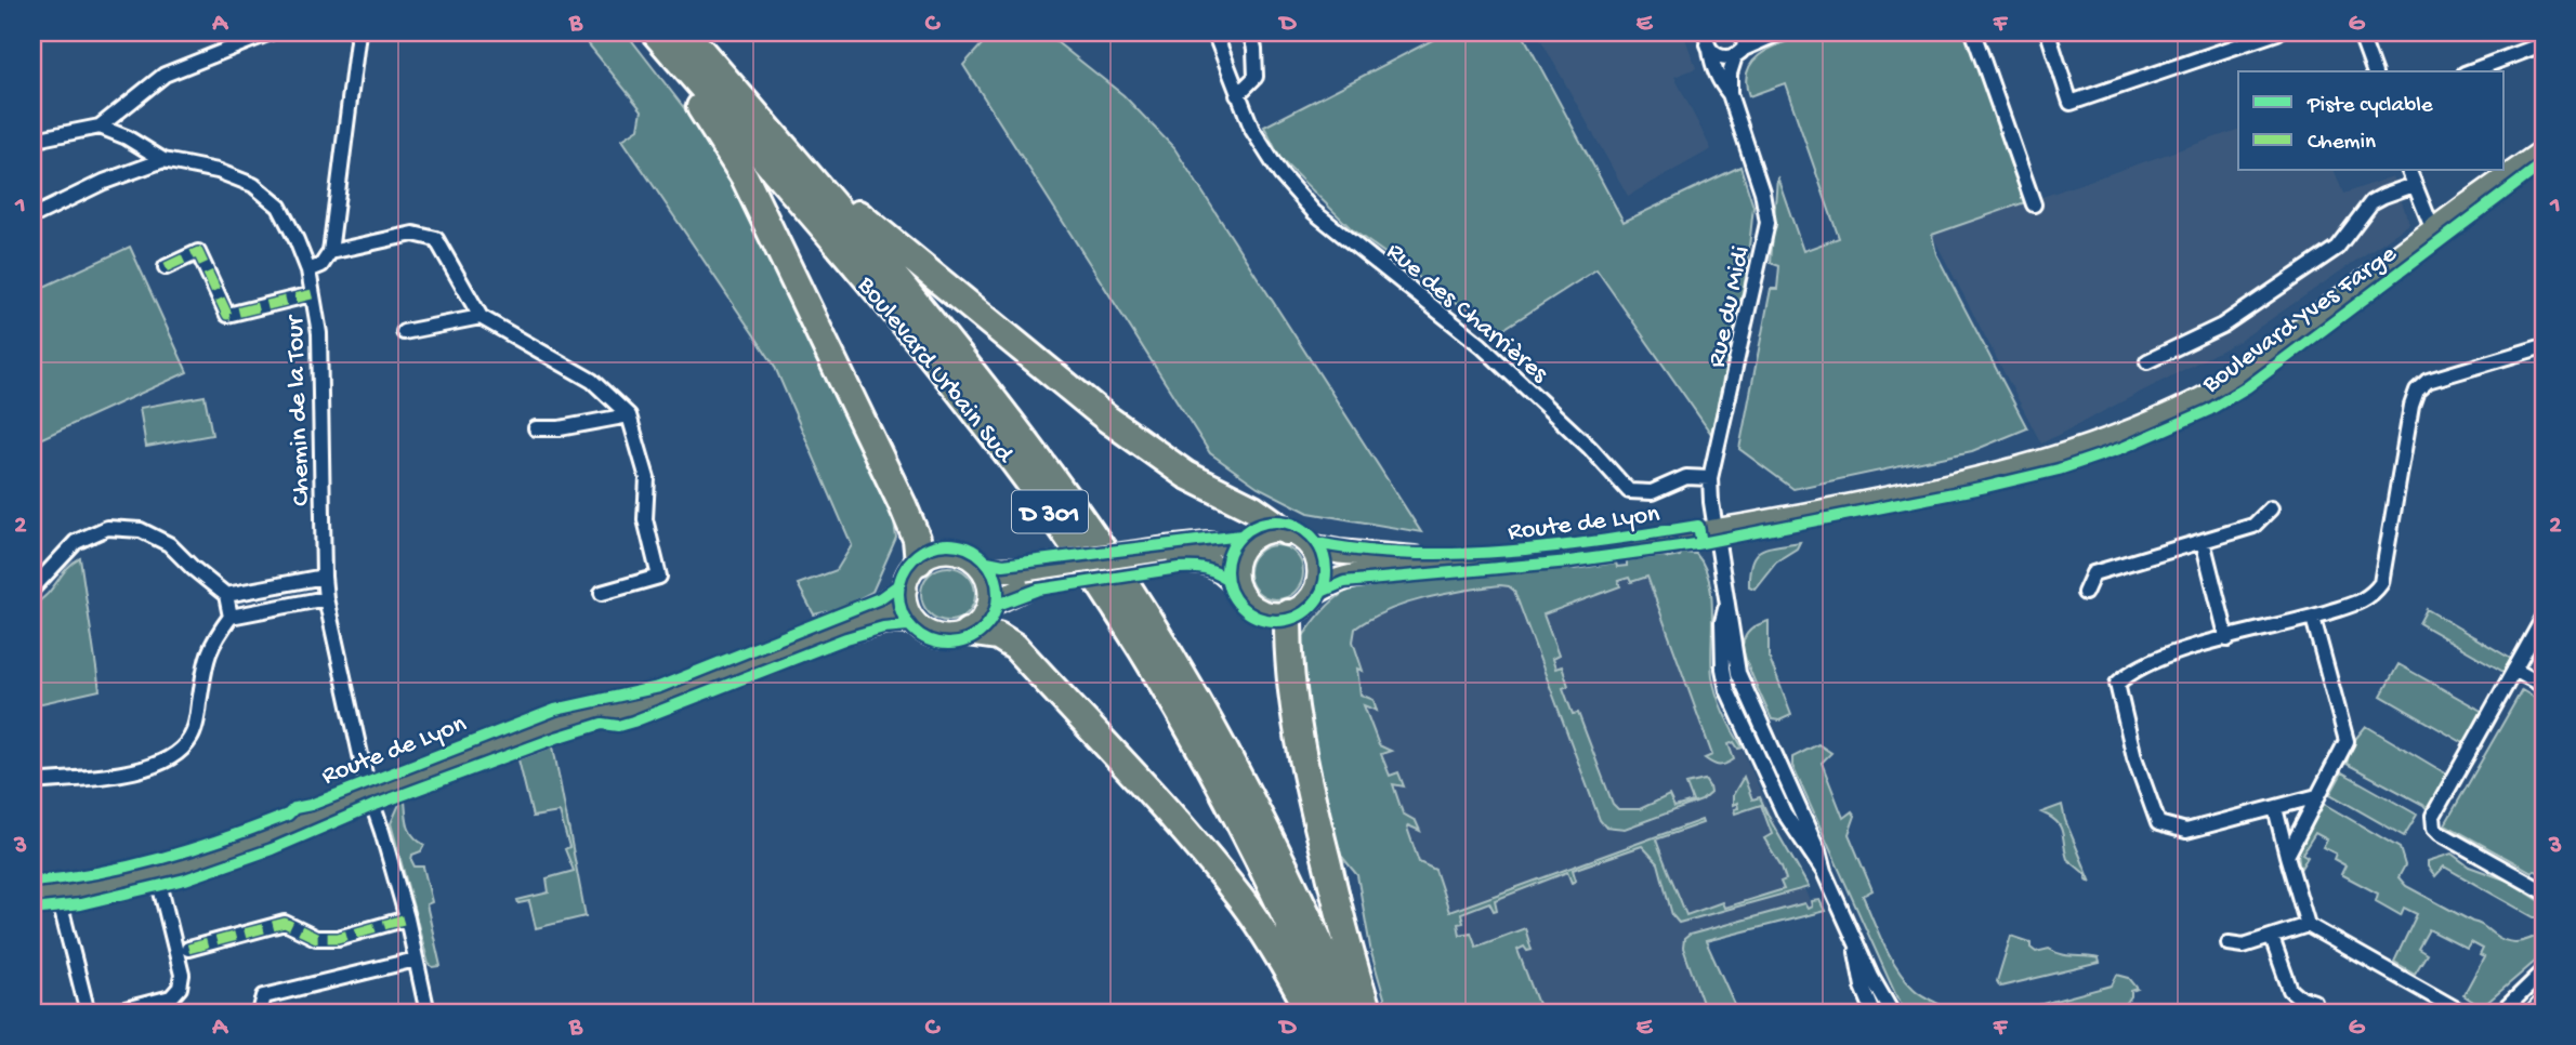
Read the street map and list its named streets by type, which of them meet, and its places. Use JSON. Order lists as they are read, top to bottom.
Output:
{
  "streets": {
    "highway": ["Boulevard Urbain Sud", "D 301"],
    "main road": ["Boulevard Yves Farge", "Route de Lyon"],
    "street": ["Rue du Midi", "Rue des Charrières", "Chemin de la Tour"]
  },
  "crossings": [
    ["Rue du Midi", "Rue des Charrières"],
    ["Rue du Midi", "Boulevard Yves Farge"],
    ["Rue du Midi", "Route de Lyon"],
    ["Boulevard Yves Farge", "Route de Lyon"],
    ["Chemin de la Tour", "Route de Lyon"]
  ],
  "legend": ["Piste cyclable", "Chemin"],
  "grid": {
    "columns": [
      "A",
      "B",
      "C",
      "D",
      "E",
      "F",
      "G"
    ],
    "rows": ["1", "2", "3"]
  }
}
